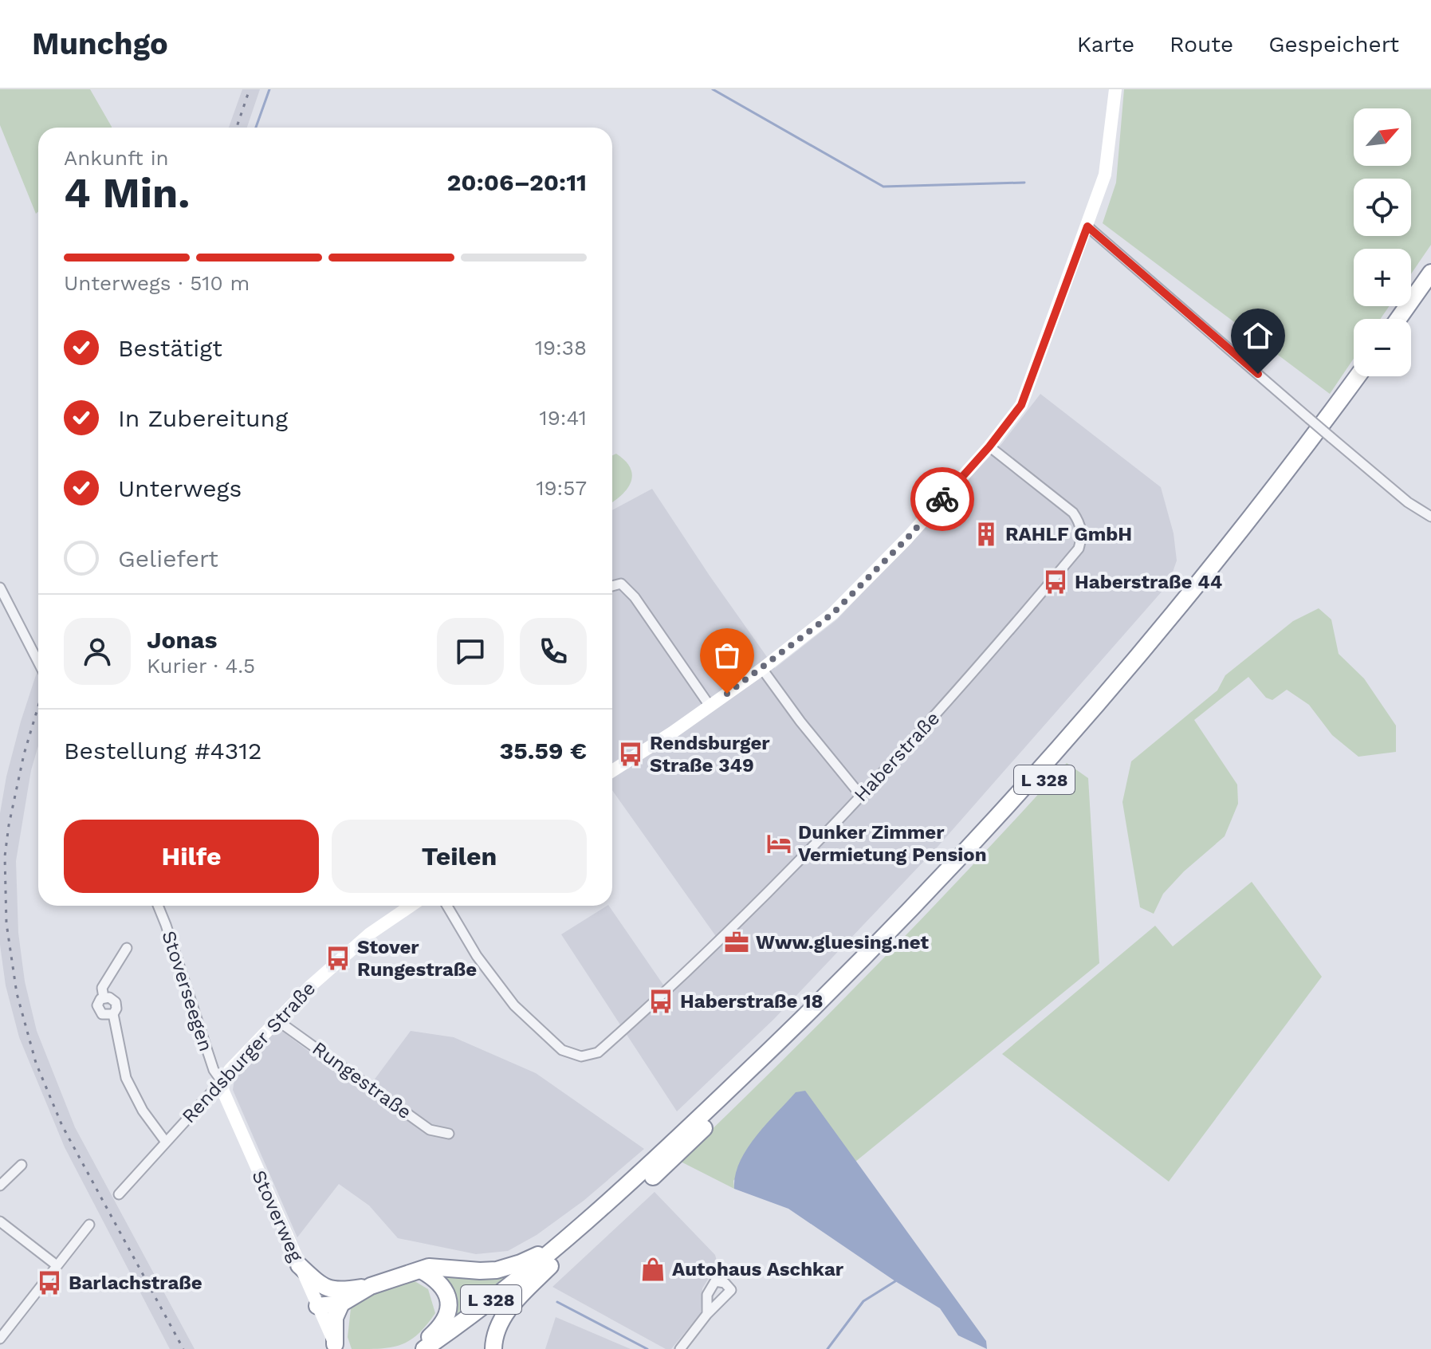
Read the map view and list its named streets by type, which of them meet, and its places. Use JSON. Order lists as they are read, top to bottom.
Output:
{
  "streets": {
    "highway": ["L 328"],
    "street": [
      "Haberstraße",
      "Stoverseegen",
      "Rendsburger Straße",
      "Rungestraße",
      "Stoverweg"
    ]
  },
  "crossings": [
    ["Stoverseegen", "Rendsburger Straße"],
    ["Stoverseegen", "Stoverweg"],
    ["Rendsburger Straße", "Rungestraße"],
    ["Rendsburger Straße", "Stoverweg"]
  ],
  "places": {
    "building": ["RAHLF GmbH"],
    "bus stop": [
      "Haberstraße 44",
      "Rendsburger Straße 349",
      "Stover Rungestraße",
      "Haberstraße 18",
      "Barlachstraße"
    ],
    "hotel": ["Dunker Zimmer Vermietung Pension"],
    "office": ["Www.gluesing.net"],
    "shop": ["Autohaus Aschkar"]
  },
  "north": "top right",
  "page": {
    "header": "Munchgo",
    "nav": ["Karte", "Route", "Gespeichert"],
    "map_buttons": ["+", "−"],
    "heading": ["4 Min.", "Ankunft in", "20:06–20:11"],
    "panel": [
      "Jonas",
      "Kurier · 4.5",
      "Bestellung #4312",
      "35.59 €"
    ],
    "bar": "Unterwegs · 510 m",
    "list": [
      ["Bestätigt", "19:38"],
      ["In Zubereitung", "19:41"],
      ["Unterwegs", "19:57"],
      "Geliefert"
    ],
    "buttons": ["Hilfe", "Teilen"]
  }
}
